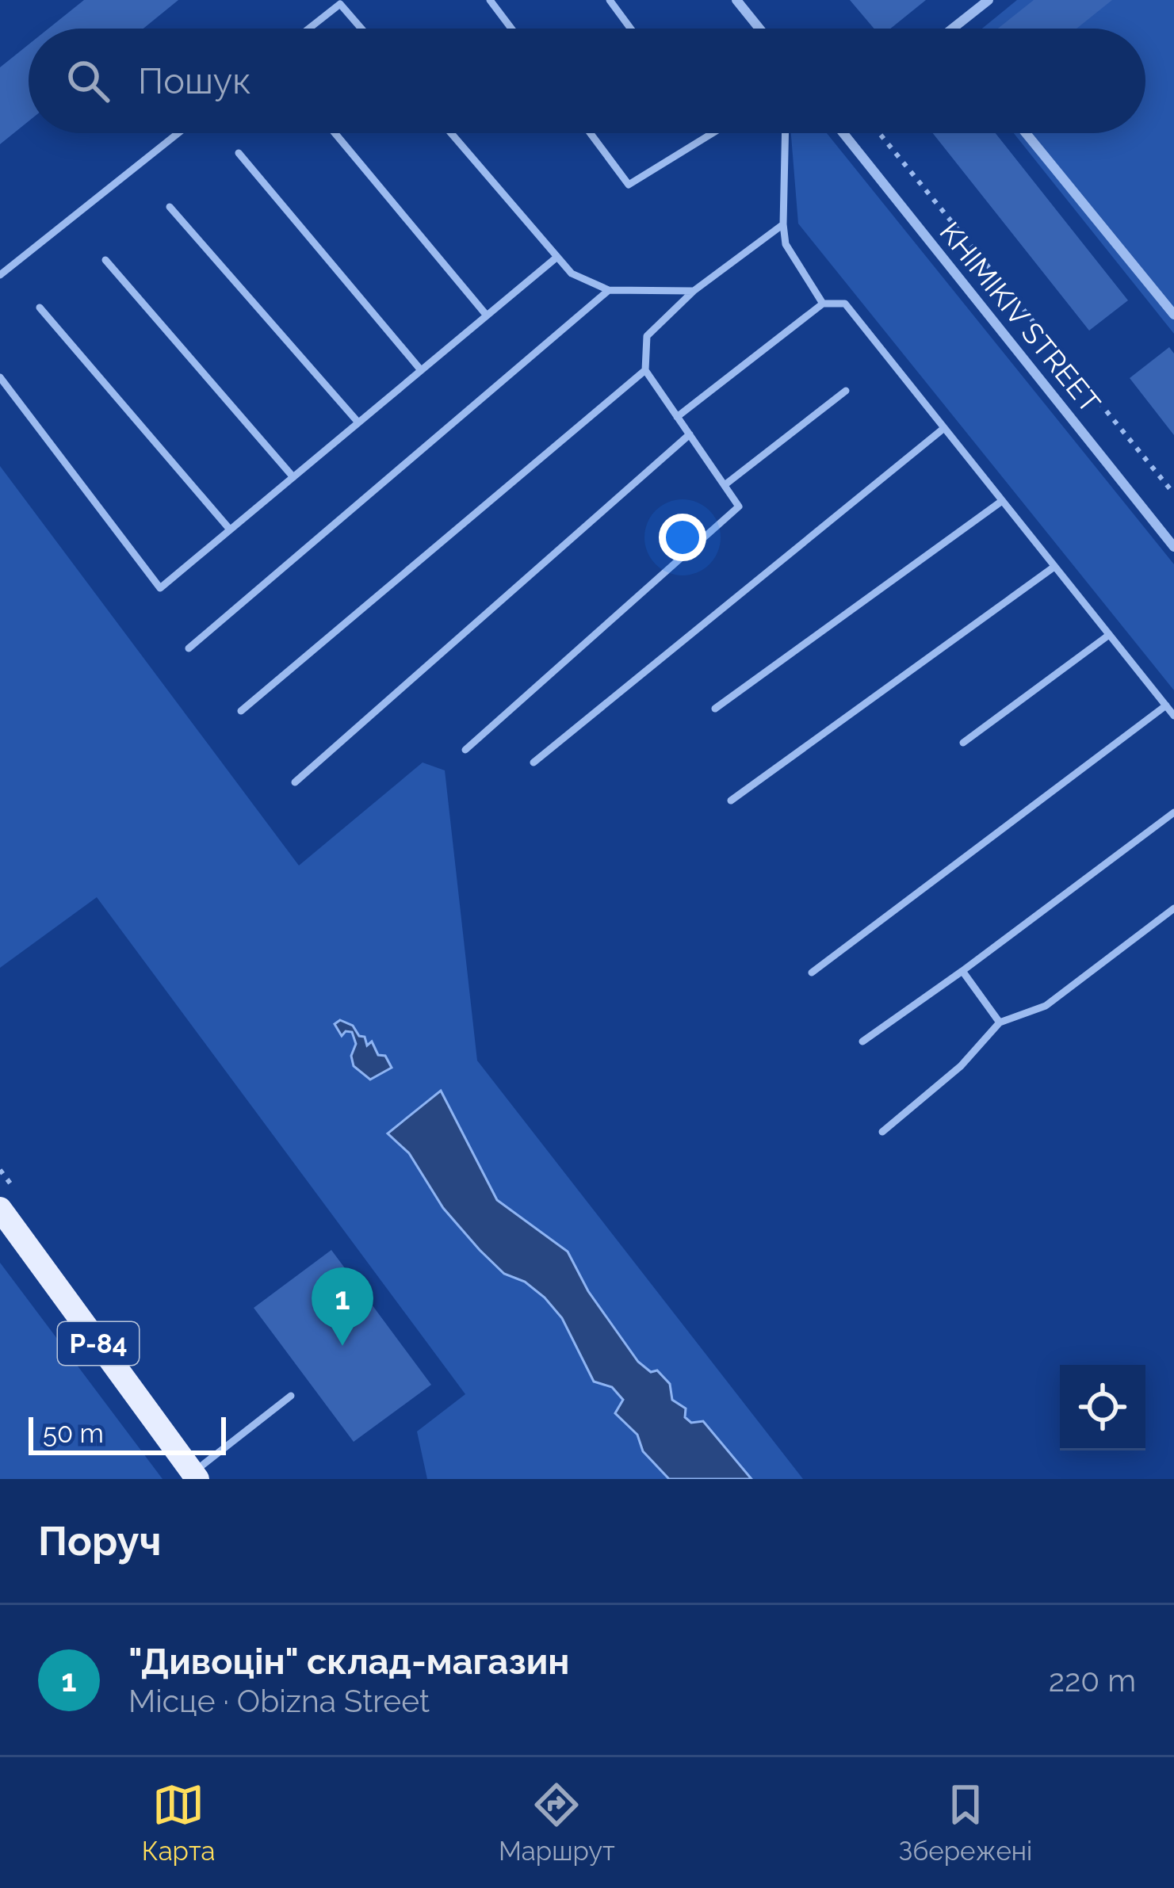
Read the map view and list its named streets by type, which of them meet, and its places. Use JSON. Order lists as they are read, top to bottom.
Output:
{
  "streets": {
    "main road": ["Р-84"],
    "street": ["KHIMIKIV STREET"]
  },
  "scale_bar": "50 m",
  "page": {
    "search": "Пошук",
    "pins": "1",
    "scale": "50 m",
    "heading": "Поруч",
    "list": [
      {
        "mark": "1",
        "name": "\"Дивоцін\" склад-магазин",
        "note": "Місце · Obizna Street",
        "value": "220 m"
      }
    ],
    "nav": ["Карта", "Маршрут", "Збережені"]
  }
}
